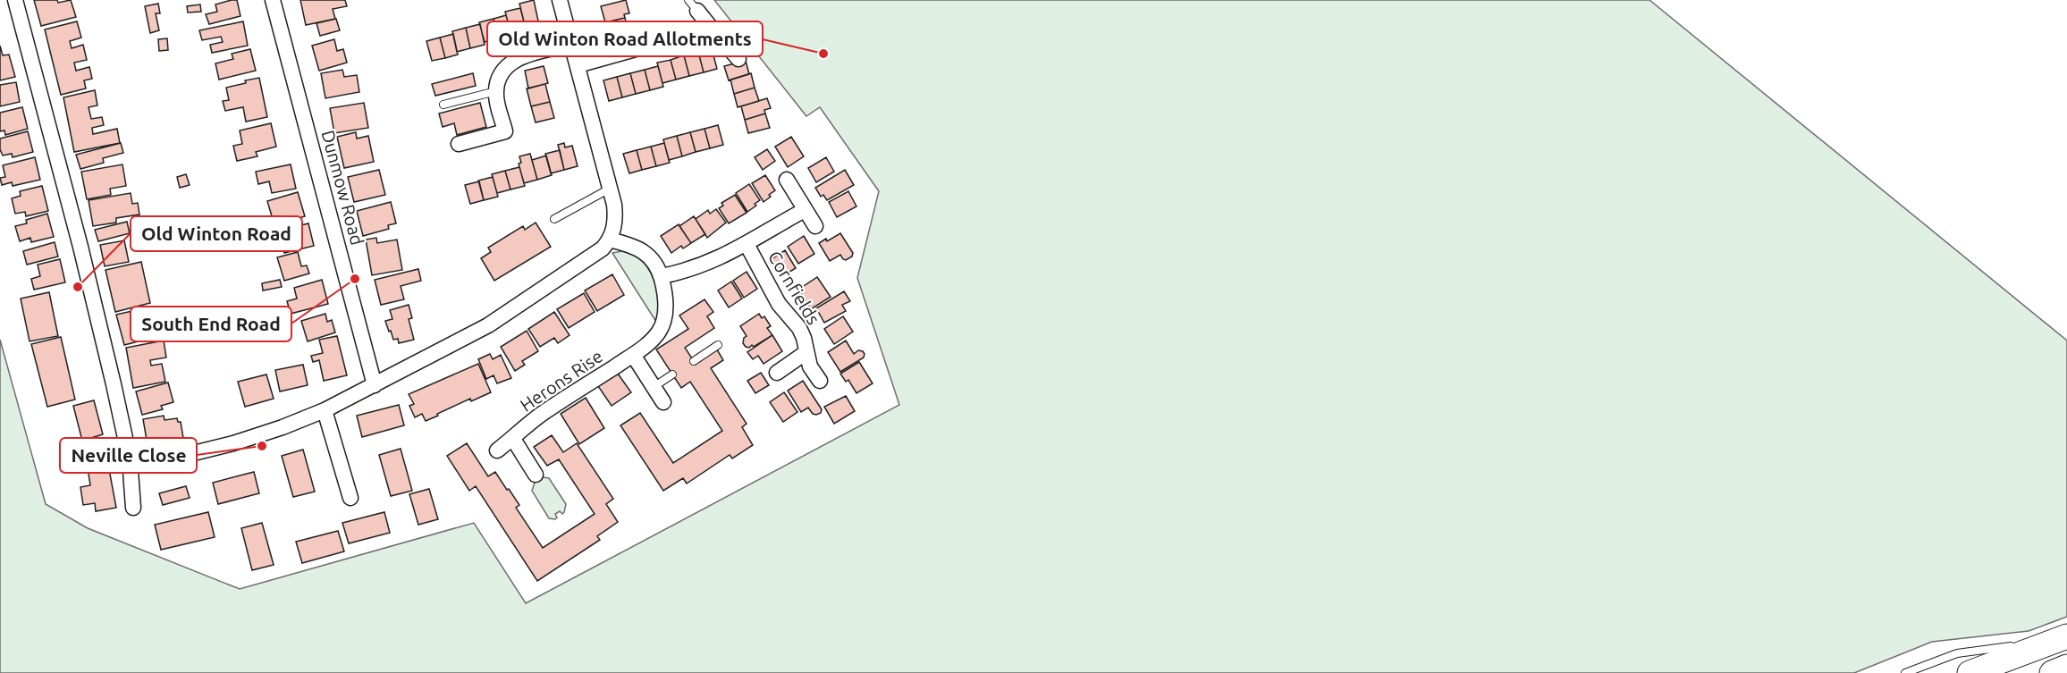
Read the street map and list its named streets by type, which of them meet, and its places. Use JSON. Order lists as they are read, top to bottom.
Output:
{
  "streets": {
    "street": ["Dunmow Road", "Cornfields", "Herons Rise"]
  },
  "crossings": [
    ["Cornfields", "Herons Rise"]
  ],
  "places": [
    "Old Winton Road Allotments",
    "South End Road",
    "Old Winton Road",
    "Neville Close"
  ]
}
